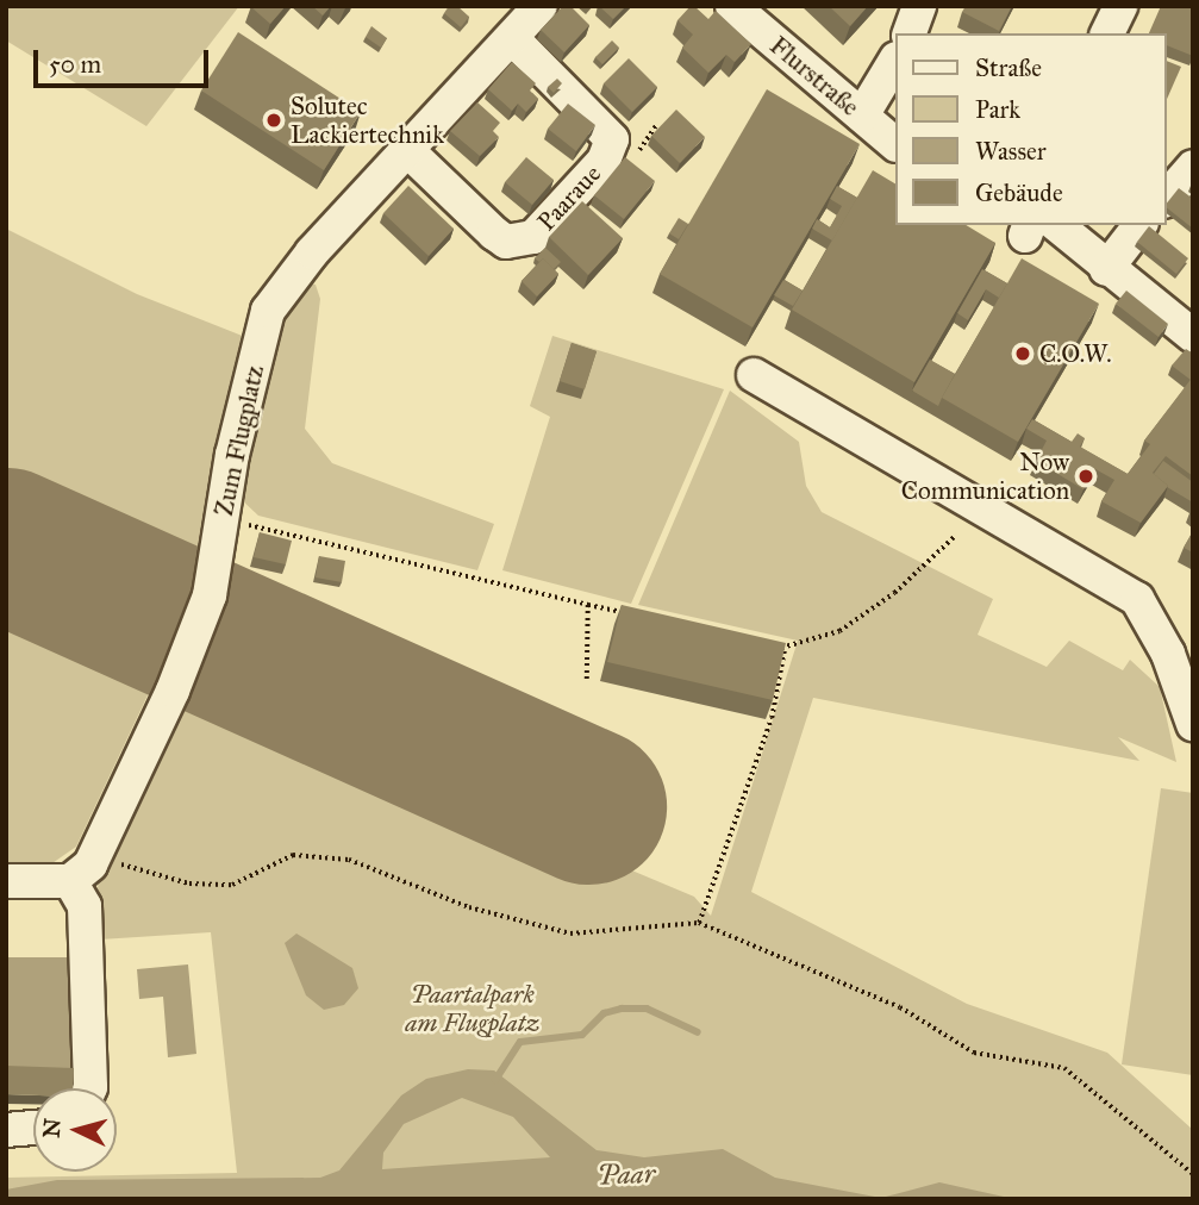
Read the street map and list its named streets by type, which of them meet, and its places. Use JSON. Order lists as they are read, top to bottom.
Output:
{
  "streets": {
    "street": ["Flurstraße", "Paaraue", "Zum Flugplatz"]
  },
  "crossings": [
    ["Paaraue", "Zum Flugplatz"]
  ],
  "water": ["Paar"],
  "parks": ["Paartalpark am Flugplatz"],
  "places": ["Solutec Lackiertechnik", "C.O.W.", "Now Communication"],
  "legend": [
    "Straße",
    "Park",
    "Wasser",
    "Gebäude"
  ],
  "scale_bar": "50 m",
  "north": "left"
}
